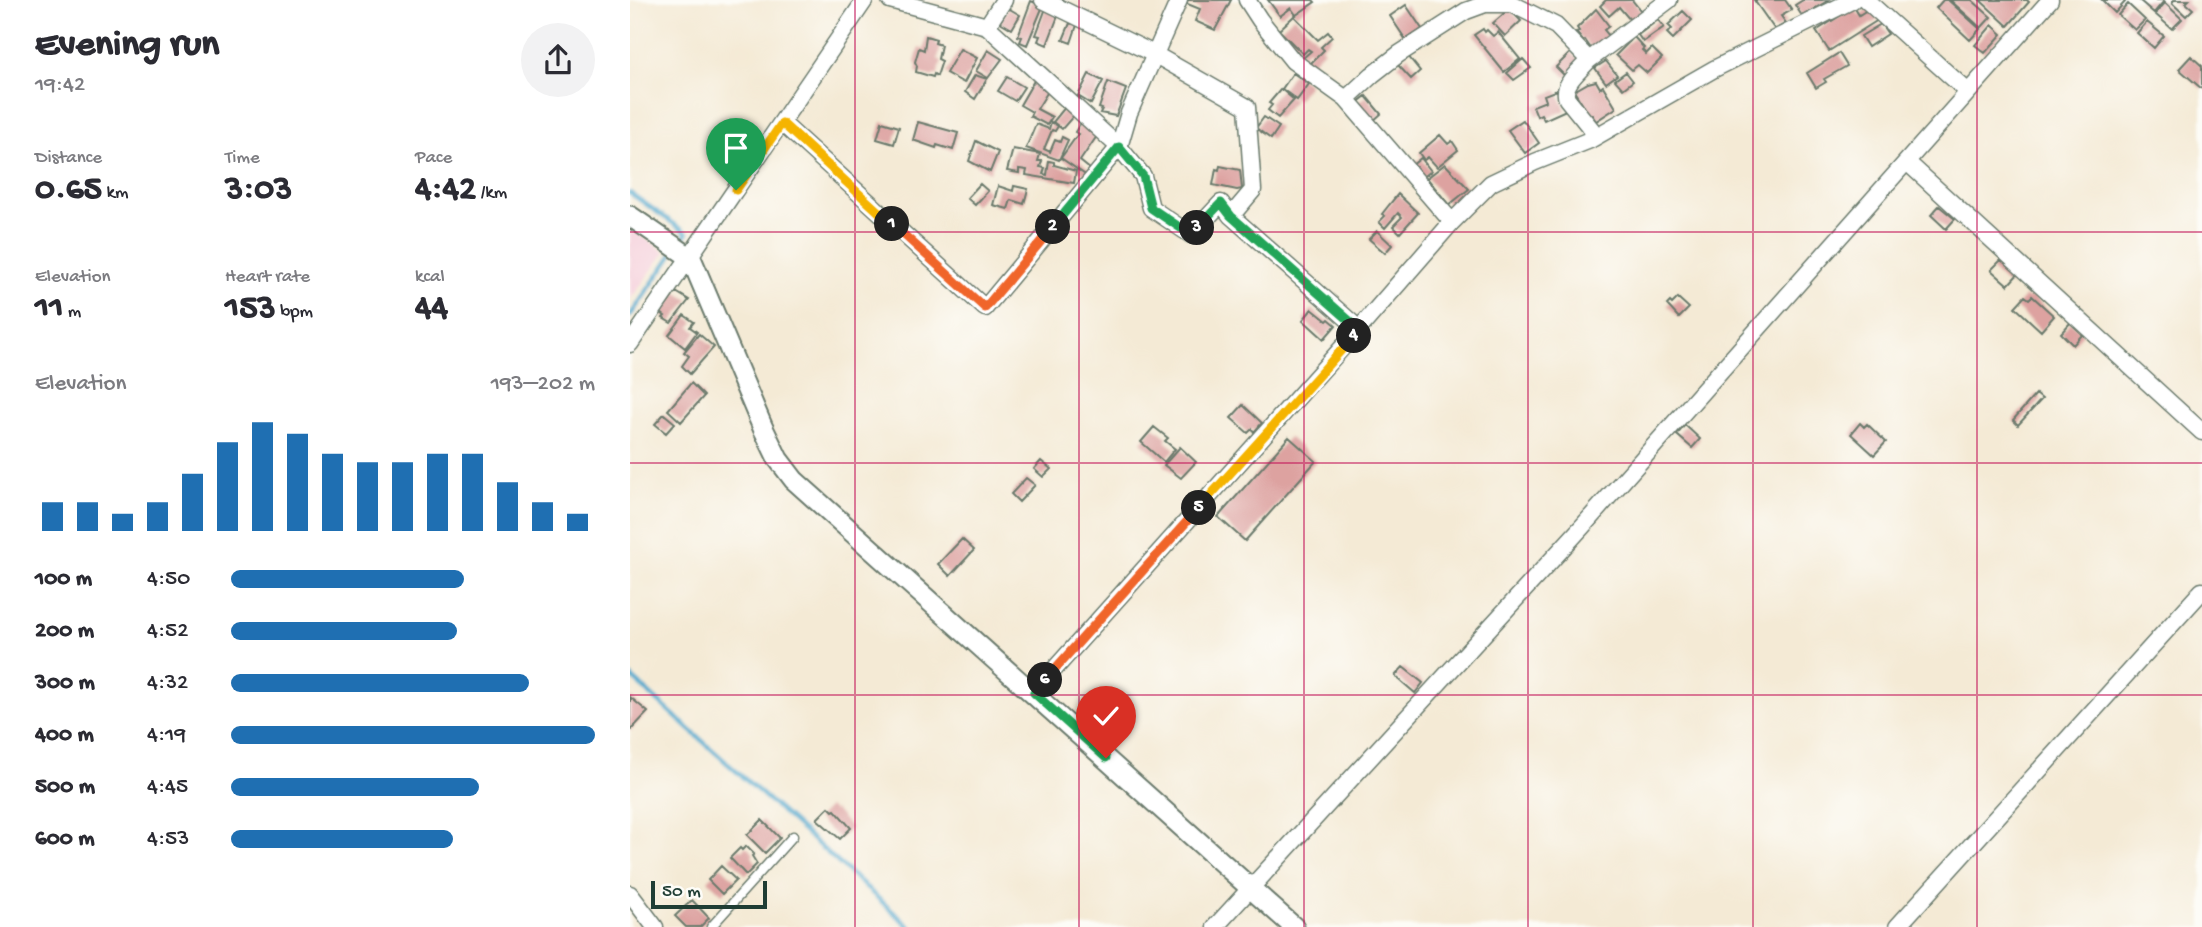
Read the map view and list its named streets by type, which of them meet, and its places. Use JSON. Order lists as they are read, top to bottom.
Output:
{
  "scale_bar": "50 m",
  "page": {
    "heading": ["Evening run", "19:42"],
    "stats": [
      ["Distance", "0.65 km"],
      ["Time", "3:03"],
      ["Pace", "4:42 /km"],
      ["Elevation", "11 m"],
      ["Heart rate", "153 bpm"],
      ["kcal", "44"]
    ],
    "pins": [
      "1",
      "2",
      "3",
      "4",
      "5",
      "6"
    ],
    "chart": ["Elevation", "193–202 m"],
    "list": [
      {
        "name": "100 m",
        "note": "4:50"
      },
      {
        "name": "200 m",
        "note": "4:52"
      },
      {
        "name": "300 m",
        "note": "4:32"
      },
      {
        "name": "400 m",
        "note": "4:19"
      },
      {
        "name": "500 m",
        "note": "4:45"
      },
      {
        "name": "600 m",
        "note": "4:53"
      }
    ],
    "scale": "50 m"
  }
}
